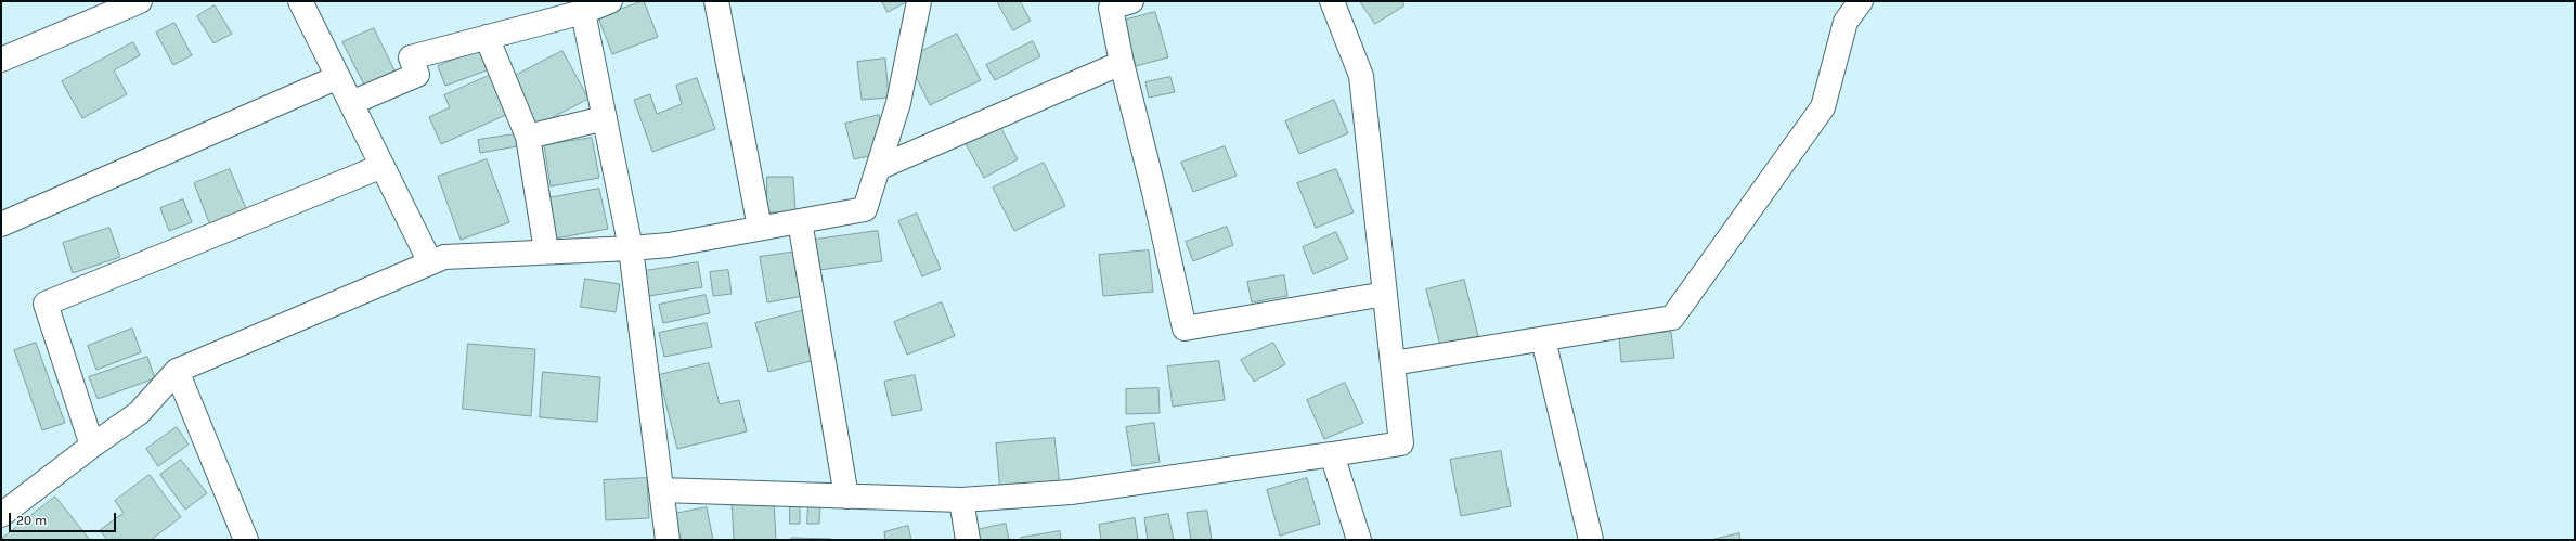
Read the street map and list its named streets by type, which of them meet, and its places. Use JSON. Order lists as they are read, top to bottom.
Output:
{
  "scale_bar": "20 m"
}
